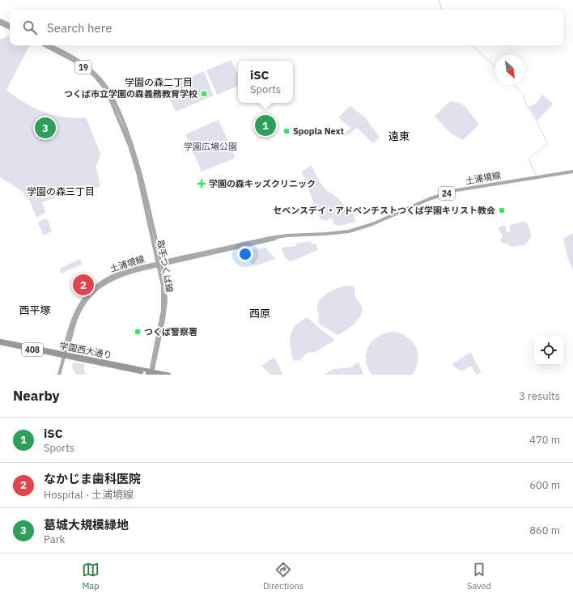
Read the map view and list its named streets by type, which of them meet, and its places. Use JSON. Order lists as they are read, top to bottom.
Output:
{
  "streets": {
    "highway": ["408", "学園西大通り"],
    "main road": [
      "19",
      "土浦境線",
      "24",
      "取手つくば線"
    ]
  },
  "crossings": [
    ["土浦境線", "24"],
    ["土浦境線", "取手つくば線"],
    ["土浦境線", "学園西大通り"],
    ["24", "学園西大通り"],
    ["取手つくば線", "学園西大通り"]
  ],
  "districts": [
    "学園の森二丁目",
    "遠東",
    "学園の森三丁目",
    "西平塚",
    "西原"
  ],
  "parks": ["学園広場公園"],
  "places": {
    "other": [
      "つくば市立学園の森義務教育学校",
      "Spopla Next",
      "セベンスデイ・アドベンチストつくば学園キリスト教会",
      "つくば警察署"
    ],
    "health": ["学園の森キッズクリニック"]
  },
  "north": "bottom right",
  "page": {
    "search": "Search here",
    "popup": ["iSC", "Sports"],
    "pins": ["1", "3", "2"],
    "heading": ["Nearby", "3 results"],
    "list": [
      {
        "mark": "1",
        "name": "iSC",
        "note": "Sports",
        "value": "470 m"
      },
      {
        "mark": "2",
        "name": "なかじま歯科医院",
        "note": "Hospital · 土浦境線",
        "value": "600 m"
      },
      {
        "mark": "3",
        "name": "葛城大規模緑地",
        "note": "Park",
        "value": "860 m"
      }
    ],
    "nav": ["Map", "Directions", "Saved"]
  }
}
